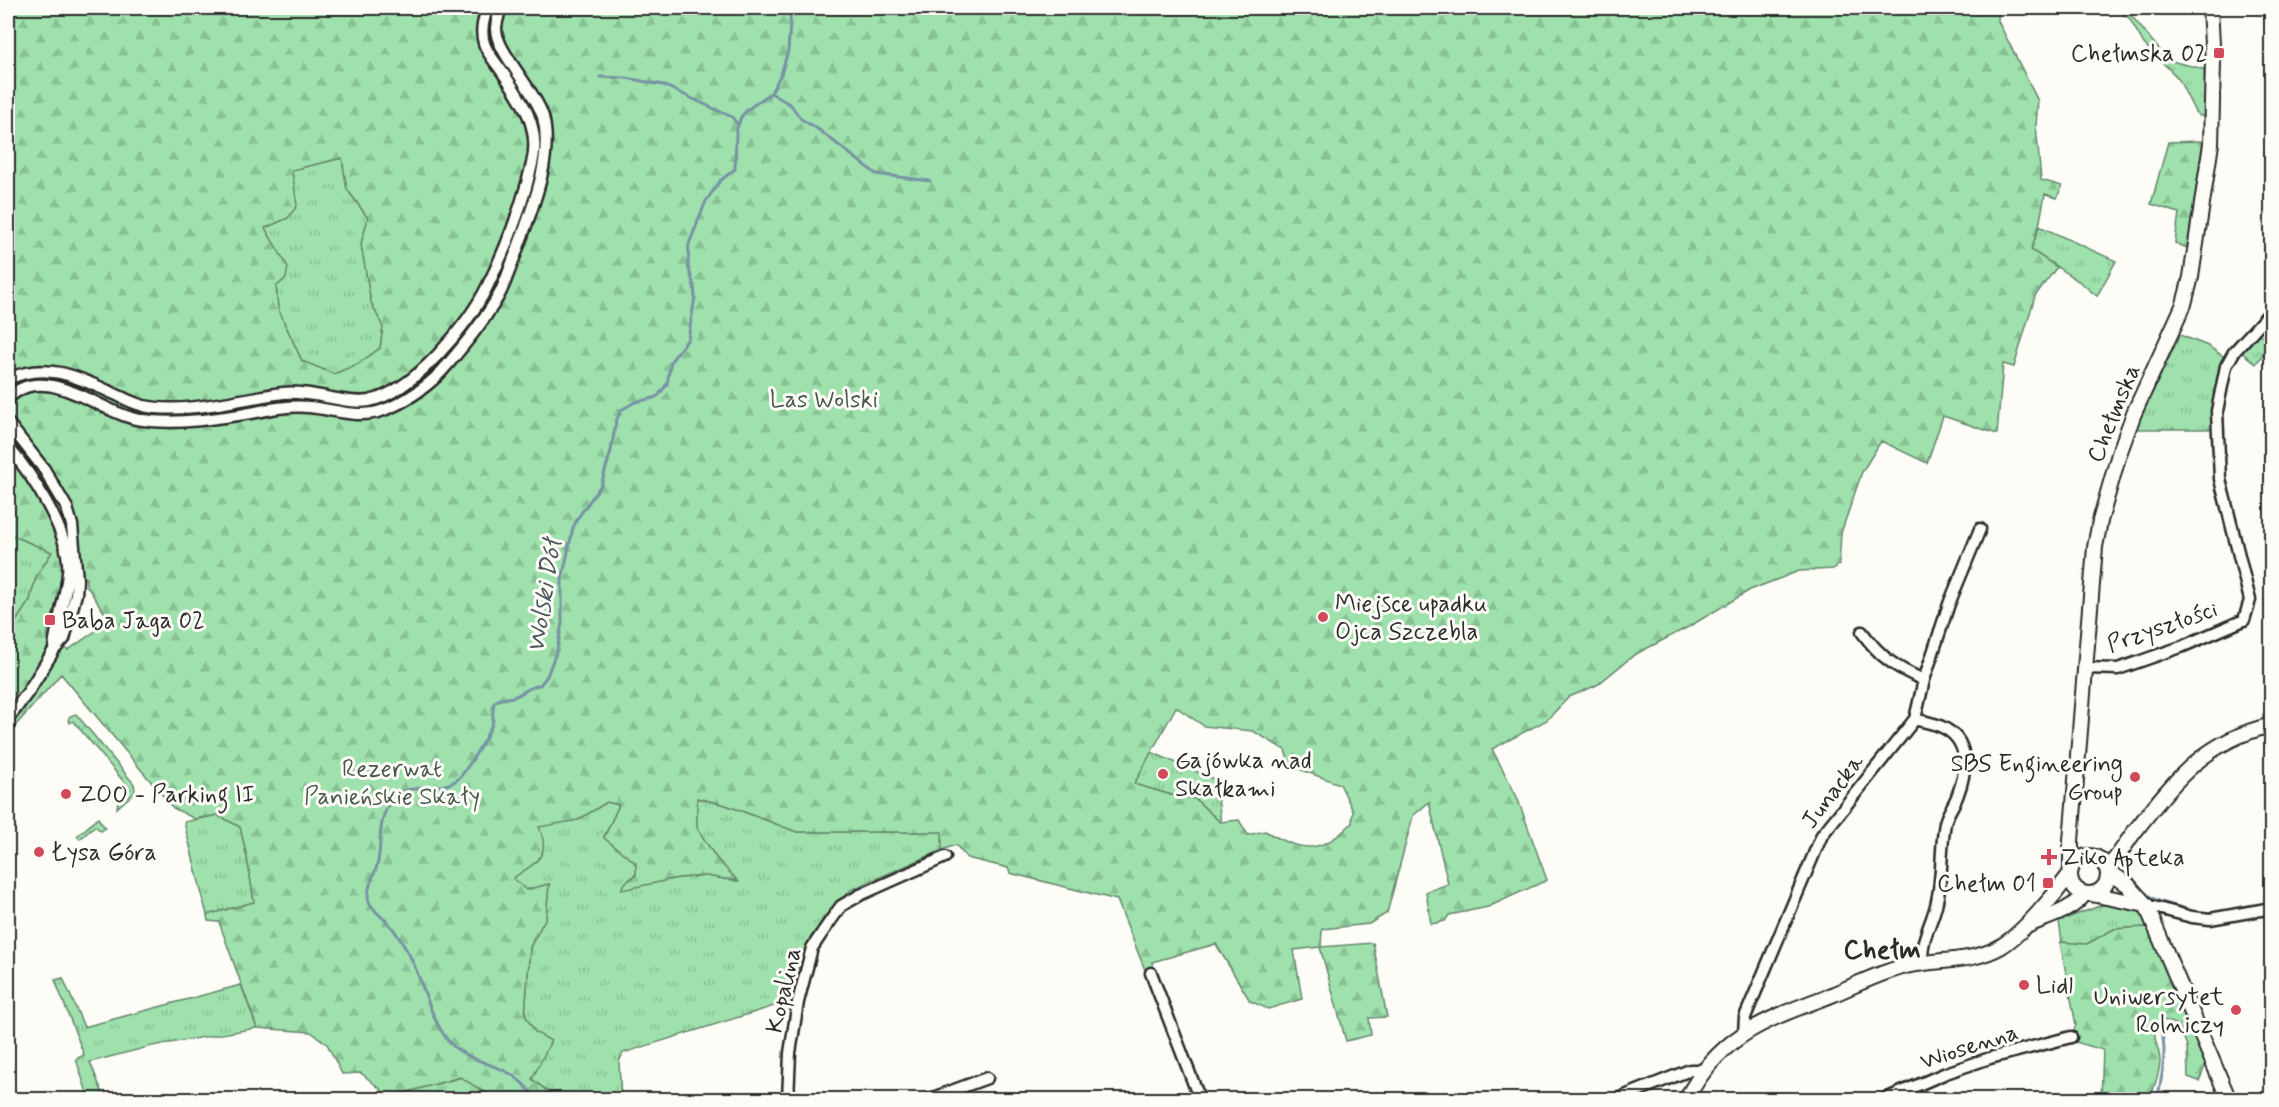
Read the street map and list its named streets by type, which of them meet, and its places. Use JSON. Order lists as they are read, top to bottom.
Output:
{
  "streets": {
    "street": [
      "Chełmska",
      "Przyszłości",
      "Junacka",
      "Kopalina",
      "Wiosenna"
    ]
  },
  "crossings": [
    ["Chełmska", "Przyszłości"]
  ],
  "districts": ["Chełm"],
  "water": ["Wolski Dół"],
  "parks": ["Las Wolski", "Rezerwat Panieńskie Skały"],
  "places": {
    "transit": ["Chełmska 02", "Baba Jaga 02", "Chełm 01"],
    "other": [
      "Miejsce upadku Ojca Szczebla",
      "Gajówka nad Skałkami",
      "SBS Engineering Group",
      "ZOO - Parking II",
      "Łysa Góra",
      "Lidl",
      "Uniwersytet Rolniczy"
    ],
    "health": ["Ziko Apteka"]
  }
}
